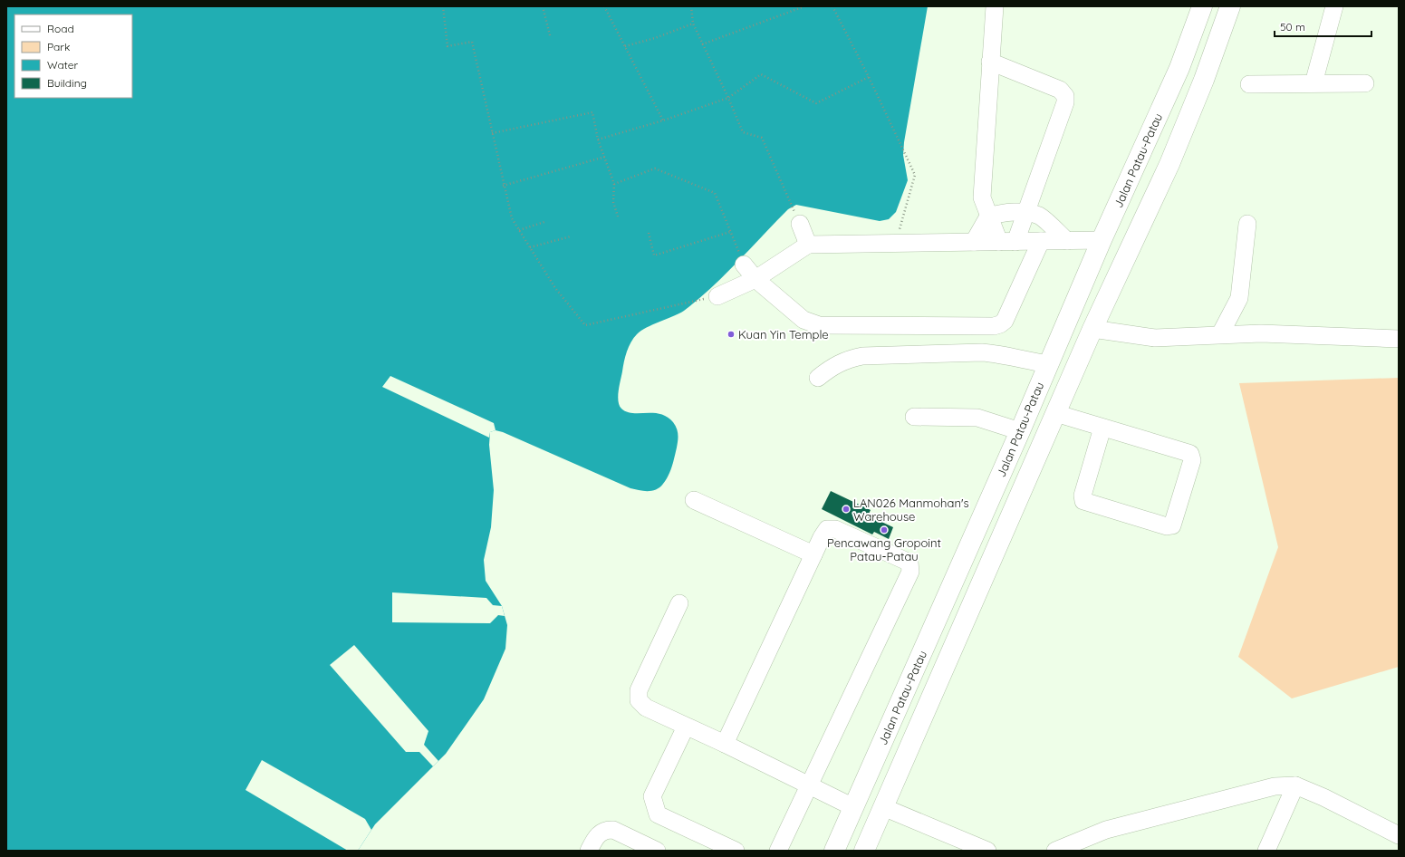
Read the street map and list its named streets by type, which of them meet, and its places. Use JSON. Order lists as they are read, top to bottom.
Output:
{
  "streets": {
    "main road": ["Jalan Patau-Patau"]
  },
  "places": ["Kuan Yin Temple", "LAN026 Manmohan's Warehouse", "Pencawang Gropoint Patau-Patau"],
  "legend": [
    "Road",
    "Park",
    "Water",
    "Building"
  ],
  "scale_bar": "50 m"
}
